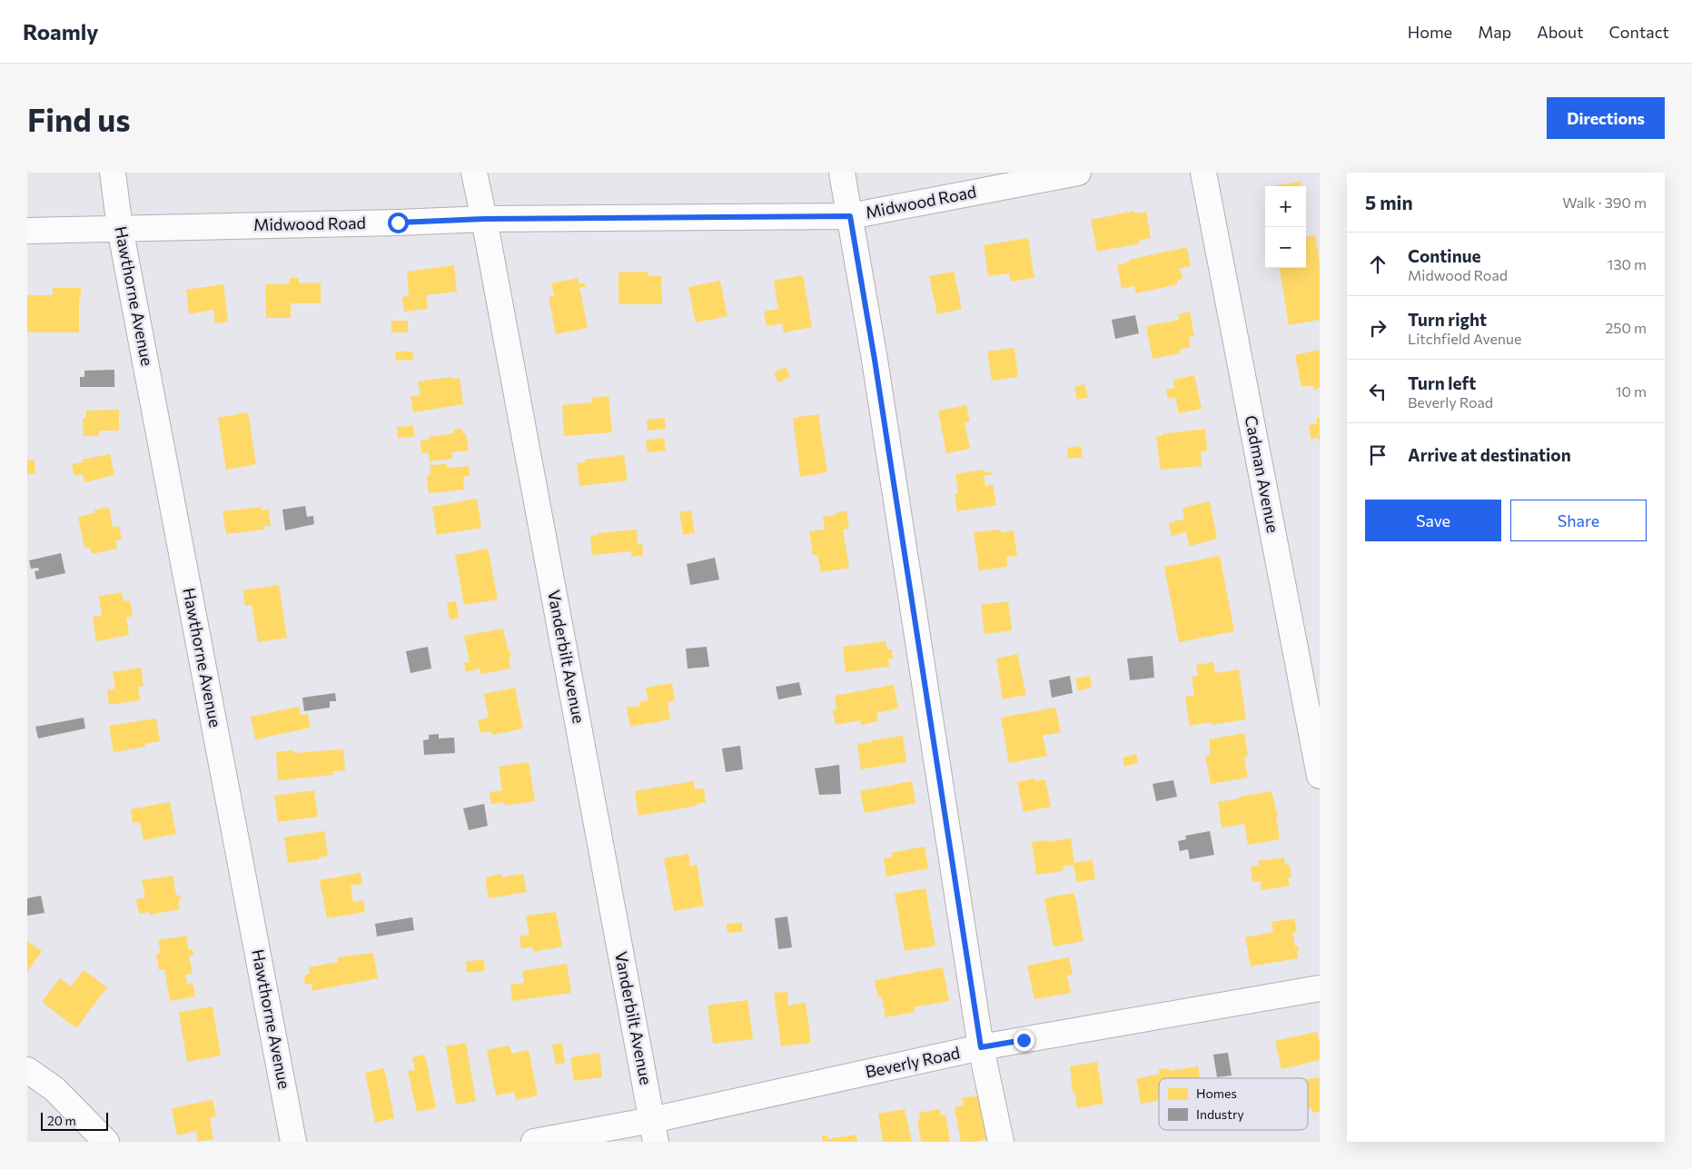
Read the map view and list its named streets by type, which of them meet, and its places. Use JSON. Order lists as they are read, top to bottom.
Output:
{
  "streets": {
    "street": [
      "Midwood Road",
      "Hawthorne Avenue",
      "Cadman Avenue",
      "Vanderbilt Avenue",
      "Beverly Road"
    ]
  },
  "crossings": [
    ["Midwood Road", "Hawthorne Avenue"],
    ["Midwood Road", "Vanderbilt Avenue"],
    ["Vanderbilt Avenue", "Beverly Road"]
  ],
  "legend": ["Homes", "Industry"],
  "scale_bar": "20 m",
  "page": {
    "header": "Roamly",
    "nav": [
      "Home",
      "Map",
      "About",
      "Contact"
    ],
    "buttons": [
      "Directions",
      ["Save", "Share"]
    ],
    "title": "Find us",
    "heading": ["5 min", "Walk · 390 m"],
    "map_buttons": ["+", "−"],
    "list": [
      ["Continue", "Midwood Road", "130 m"],
      ["Turn right", "Litchfield Avenue", "250 m"],
      ["Turn left", "Beverly Road", "10 m"],
      "Arrive at destination"
    ],
    "scale": "20 m"
  }
}
